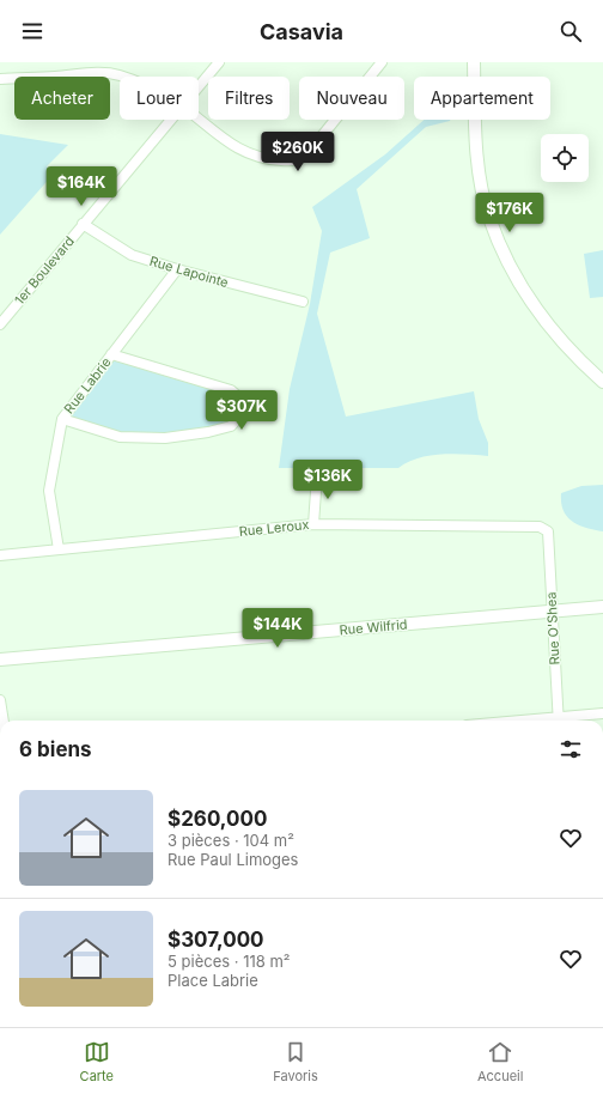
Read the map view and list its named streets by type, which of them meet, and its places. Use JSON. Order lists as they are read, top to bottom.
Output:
{
  "streets": {
    "street": [
      "1er Boulevard",
      "Rue Lapointe",
      "Rue Labrie",
      "Rue Leroux",
      "Rue Wilfrid",
      "Rue O'Shea"
    ]
  },
  "crossings": [
    ["1er Boulevard", "Rue Lapointe"],
    ["Rue Lapointe", "Rue Labrie"],
    ["Rue Labrie", "Rue Leroux"],
    ["Rue Leroux", "Rue O'Shea"],
    ["Rue Wilfrid", "Rue O'Shea"]
  ],
  "page": {
    "header": "Casavia",
    "chip": [
      "Acheter",
      "Louer",
      "Filtres",
      "Nouveau",
      "Appartement"
    ],
    "price": [
      "$260K",
      "$164K",
      "$176K",
      "$307K",
      "$136K",
      "$144K"
    ],
    "heading": "6 biens",
    "list": [
      {
        "name": "$260,000",
        "note": "3 pièces · 104 m² · Rue Paul Limoges"
      },
      {
        "name": "$307,000",
        "note": "5 pièces · 118 m² · Place Labrie"
      }
    ],
    "tabs": ["Carte", "Favoris", "Accueil"]
  }
}
